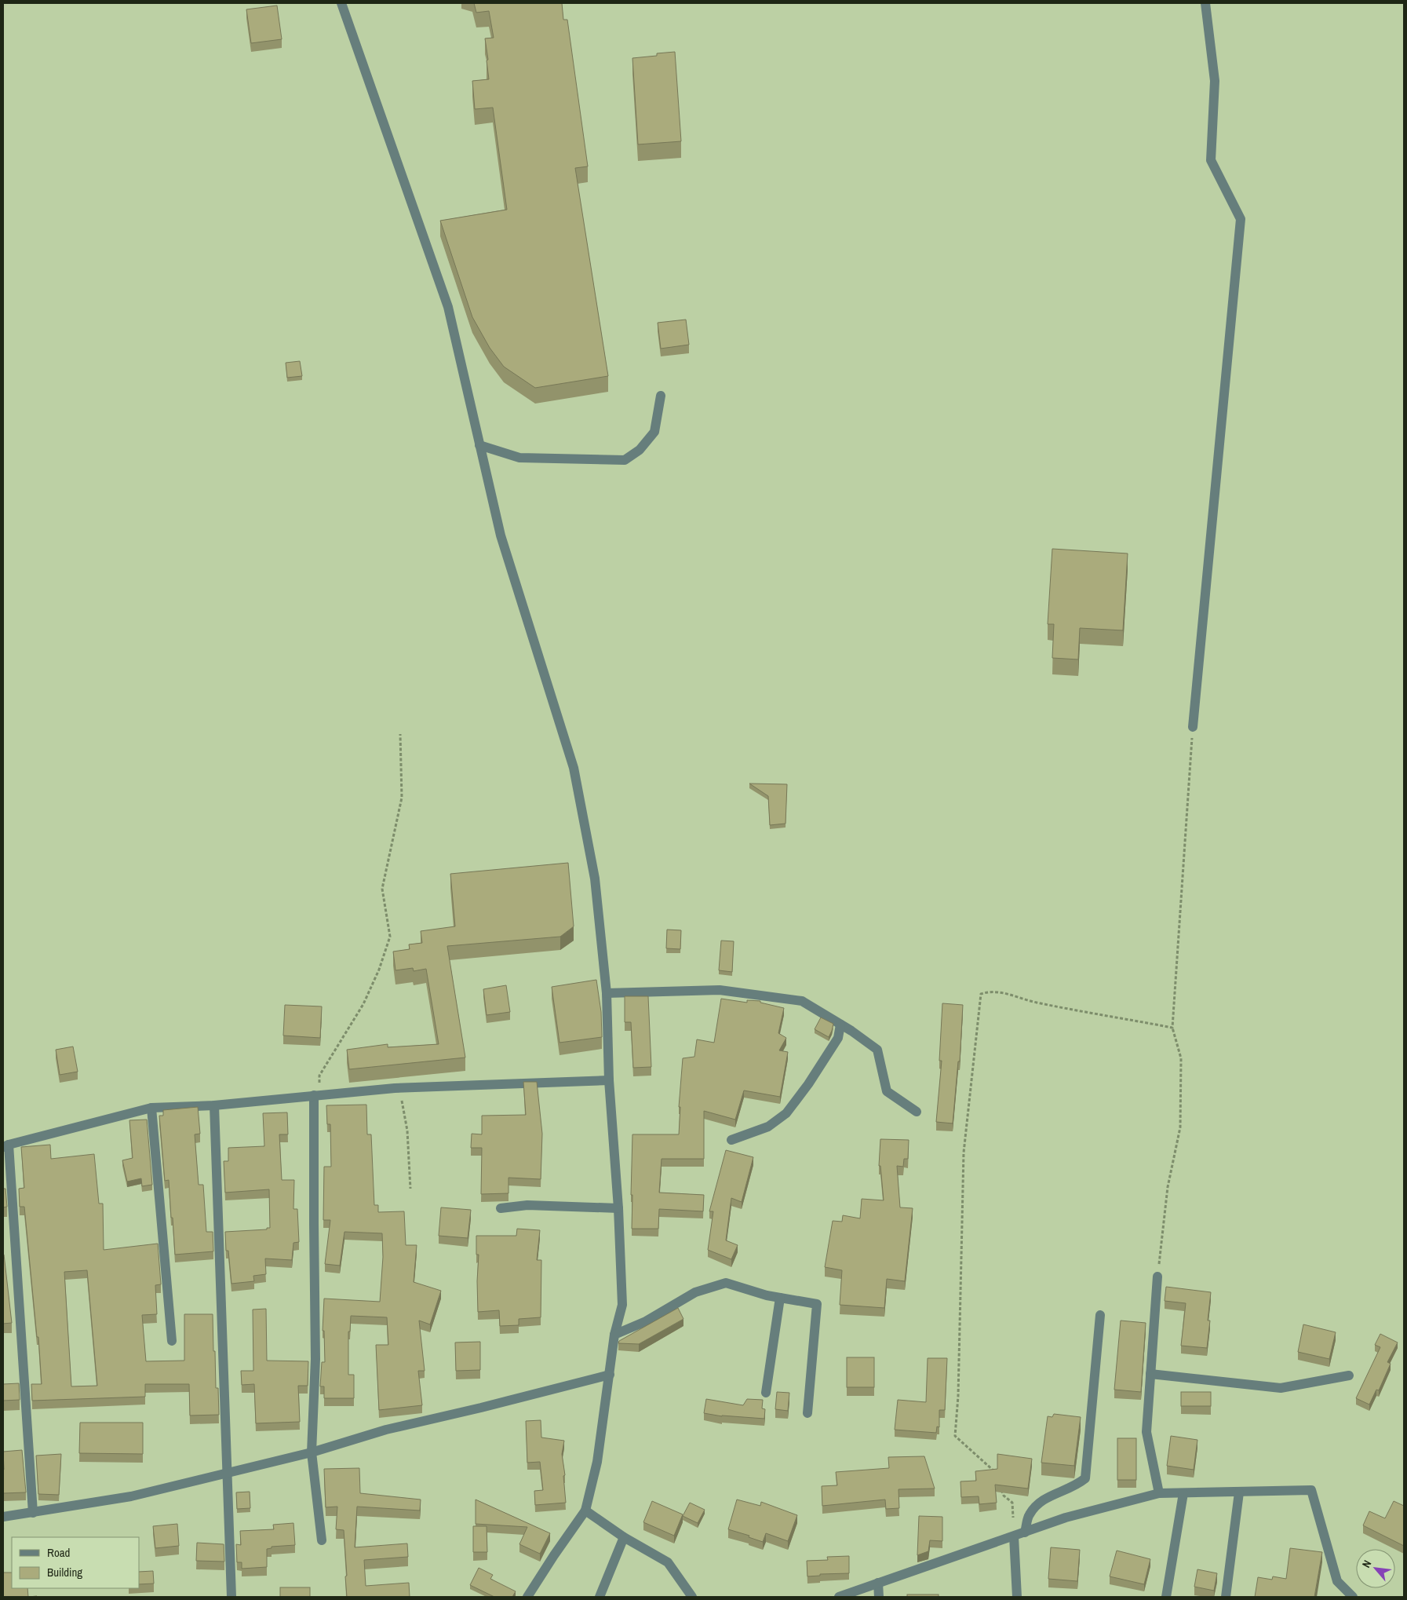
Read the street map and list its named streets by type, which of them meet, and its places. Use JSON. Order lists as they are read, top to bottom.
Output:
{
  "legend": ["Road", "Building"],
  "north": "top left"
}
